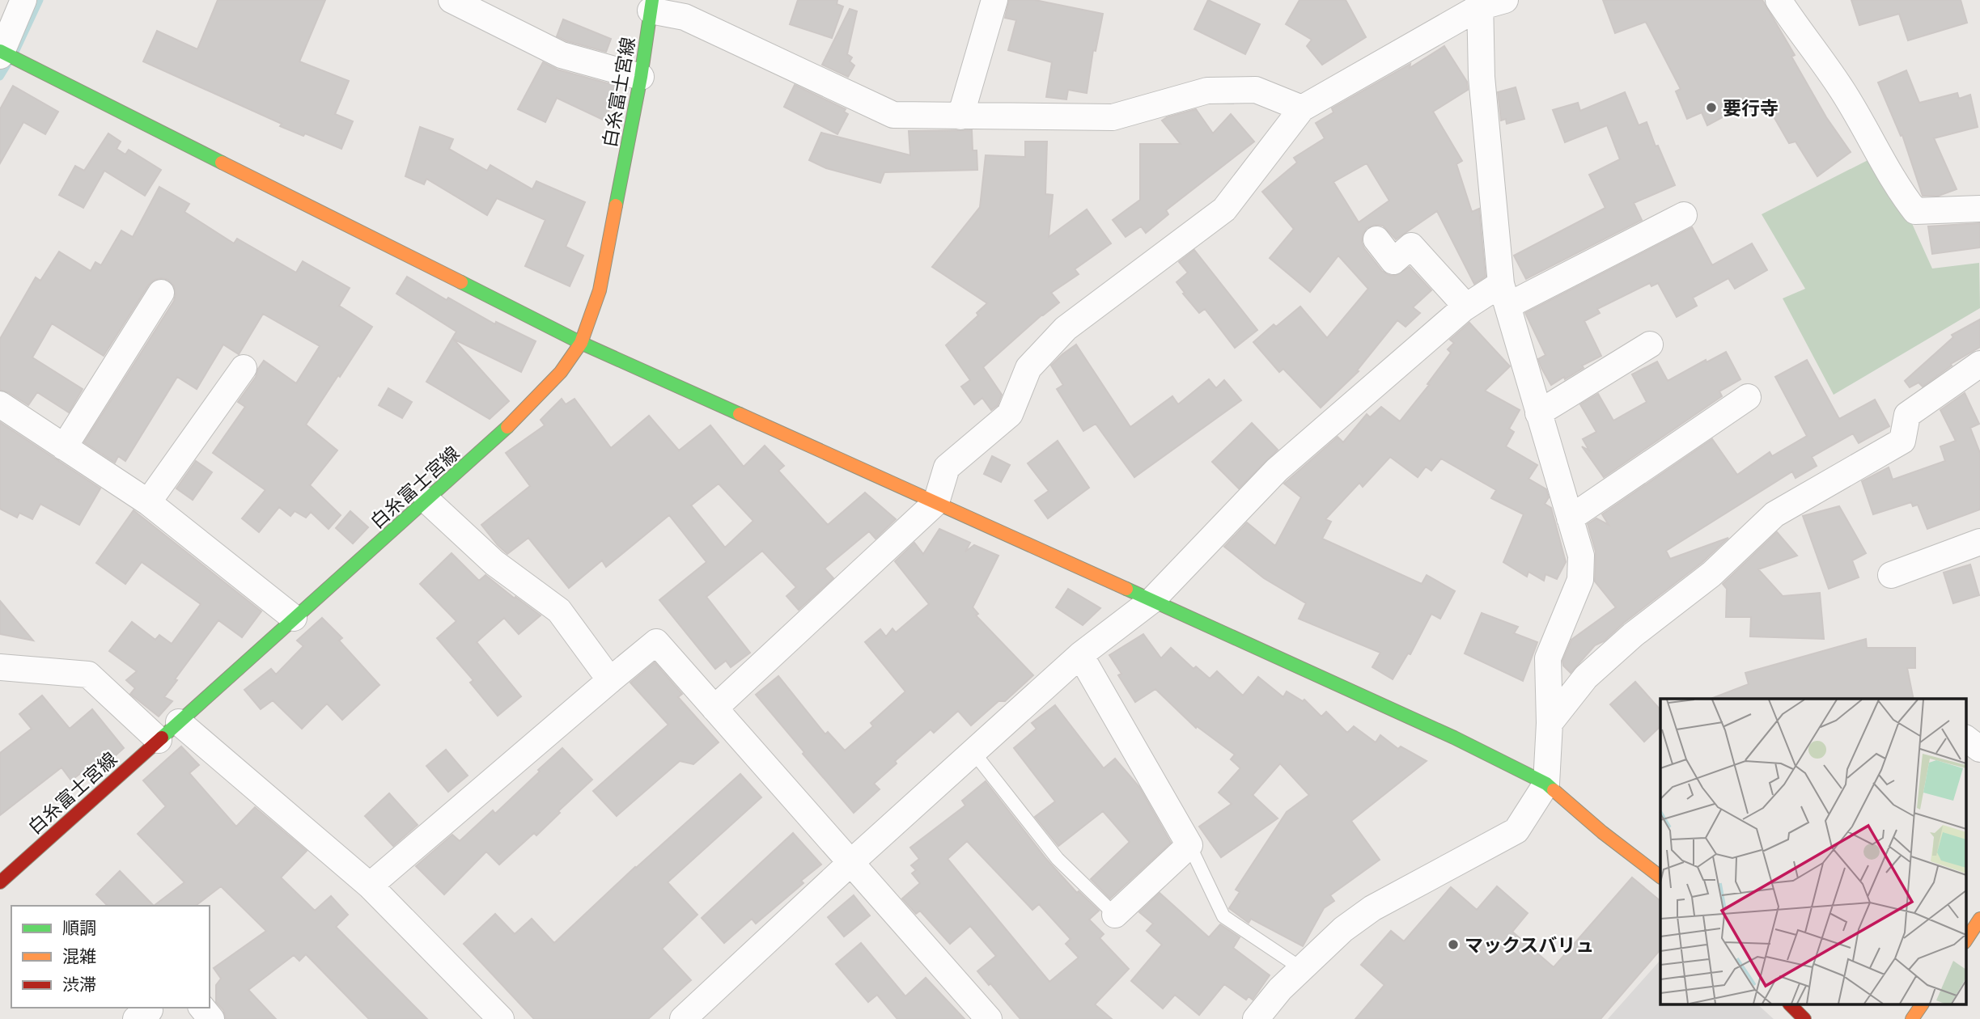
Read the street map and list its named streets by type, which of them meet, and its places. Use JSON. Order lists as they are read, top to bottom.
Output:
{
  "streets": {
    "street": ["白糸富士宮線"]
  },
  "places": ["要行寺", "マックスバリュ"],
  "legend": ["順調", "混雑", "渋滞"]
}
